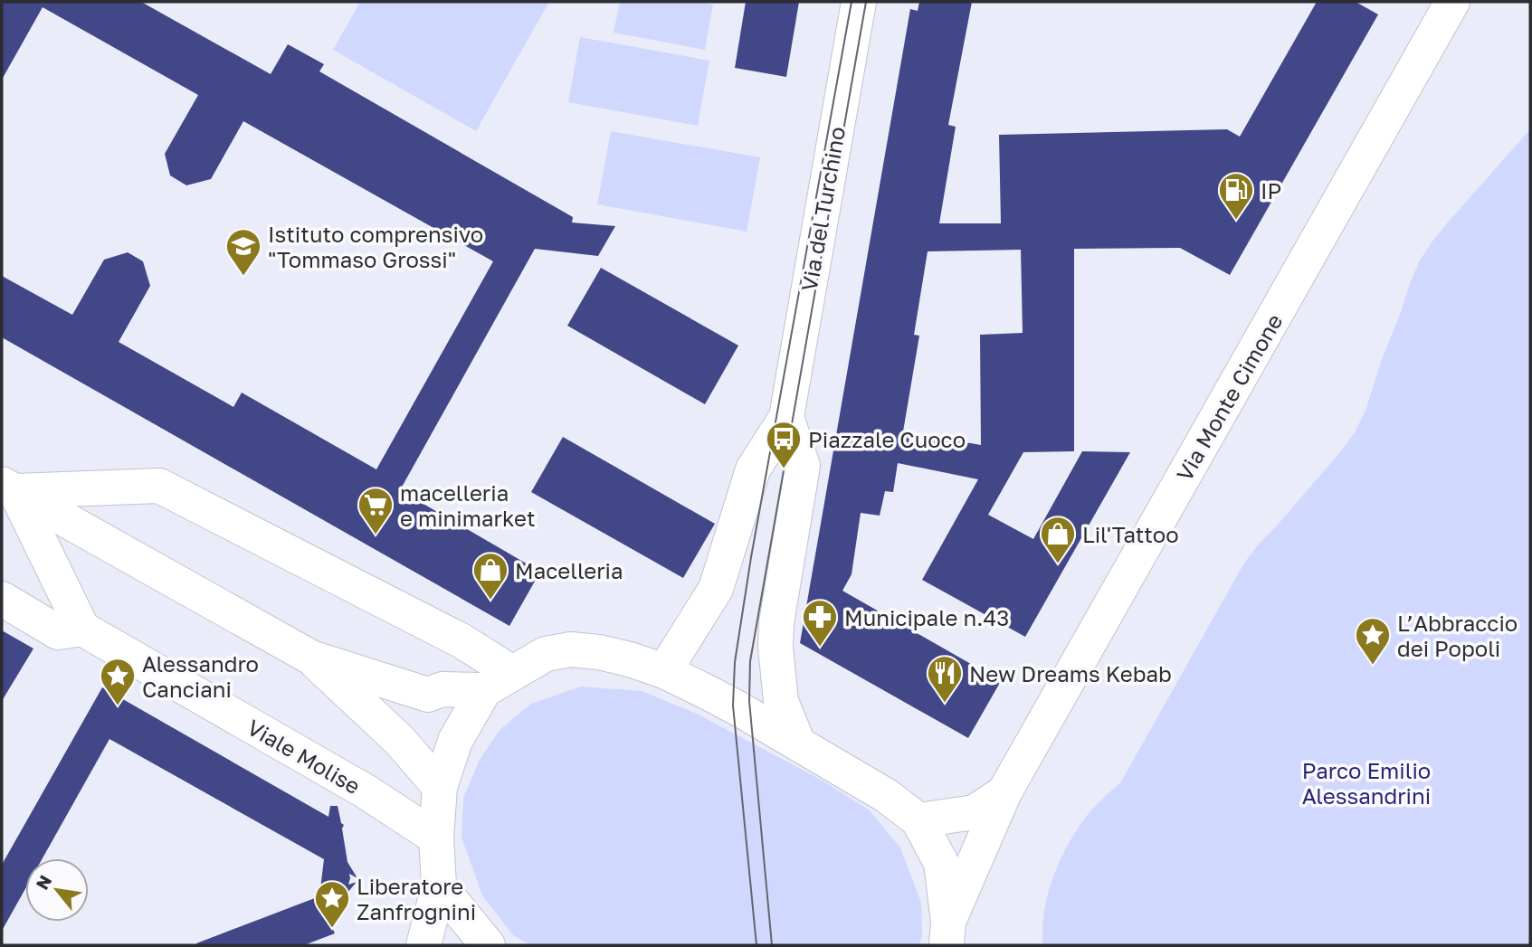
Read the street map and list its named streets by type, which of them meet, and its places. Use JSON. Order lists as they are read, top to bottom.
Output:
{
  "streets": {
    "street": ["Via del Turchino", "Via Monte Cimone", "Viale Molise"]
  },
  "parks": ["Parco Emilio Alessandrini"],
  "places": {
    "fuel station": ["IP"],
    "school or university": ["Istituto comprensivo \"Tommaso Grossi\""],
    "bus stop": ["Piazzale Cuoco"],
    "supermarket": ["macelleria e minimarket"],
    "shop": ["Lil'Tattoo", "Macelleria"],
    "pharmacy": ["Municipale n.43"],
    "place": ["L’Abbraccio dei Popoli", "Alessandro Canciani", "Liberatore Zanfrognini"],
    "restaurant": ["New Dreams Kebab"]
  },
  "north": "top left"
}
